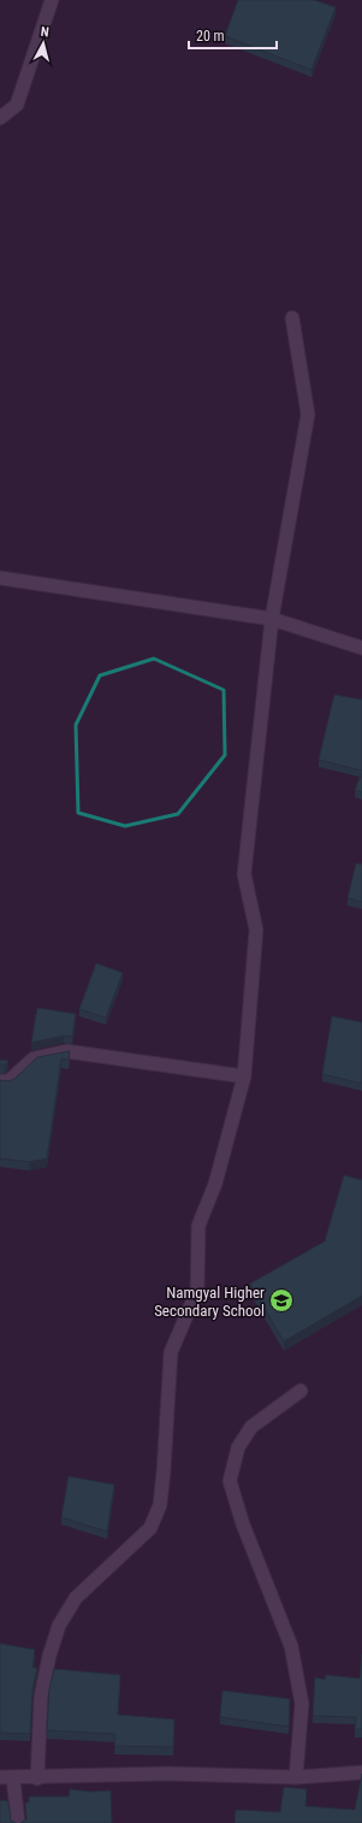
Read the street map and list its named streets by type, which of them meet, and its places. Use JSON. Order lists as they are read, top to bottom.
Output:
{
  "places": {
    "school or university": ["Namgyal Higher Secondary School"]
  },
  "scale_bar": "20 m",
  "north": "top"
}
